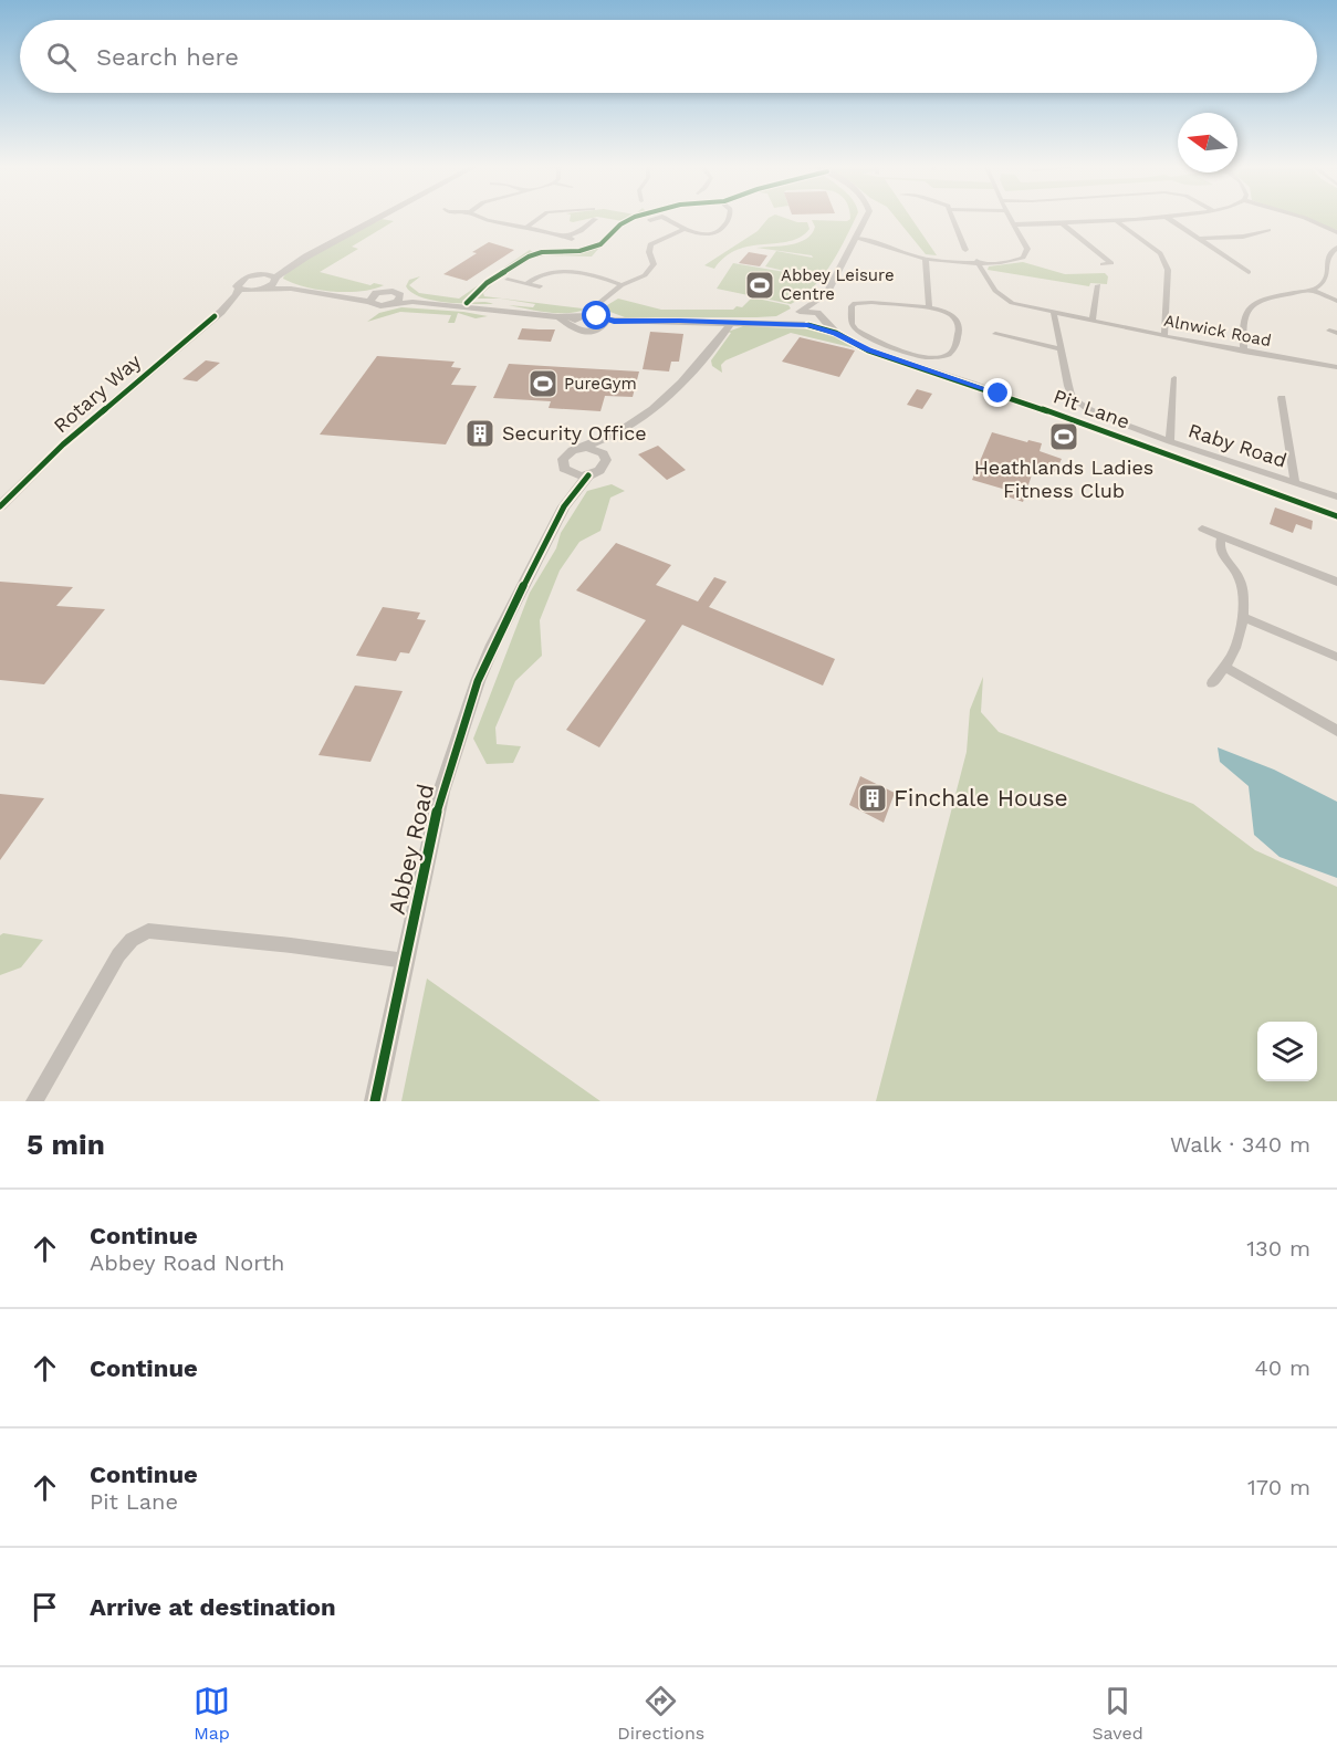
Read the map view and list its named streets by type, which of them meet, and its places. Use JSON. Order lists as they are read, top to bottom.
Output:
{
  "streets": {
    "street": [
      "Alnwick Road",
      "Rotary Way",
      "Pit Lane",
      "Raby Road",
      "Abbey Road"
    ]
  },
  "crossings": [
    ["Alnwick Road", "Raby Road"]
  ],
  "places": {
    "sports": ["Abbey Leisure Centre", "PureGym", "Heathlands Ladies Fitness Club"],
    "building": ["Security Office", "Finchale House"]
  },
  "north": "left",
  "page": {
    "search": "Search here",
    "heading": ["5 min", "Walk · 340 m"],
    "list": [
      ["Continue", "Abbey Road North", "130 m"],
      ["Continue", "40 m"],
      ["Continue", "Pit Lane", "170 m"],
      "Arrive at destination"
    ],
    "nav": ["Map", "Directions", "Saved"]
  }
}
